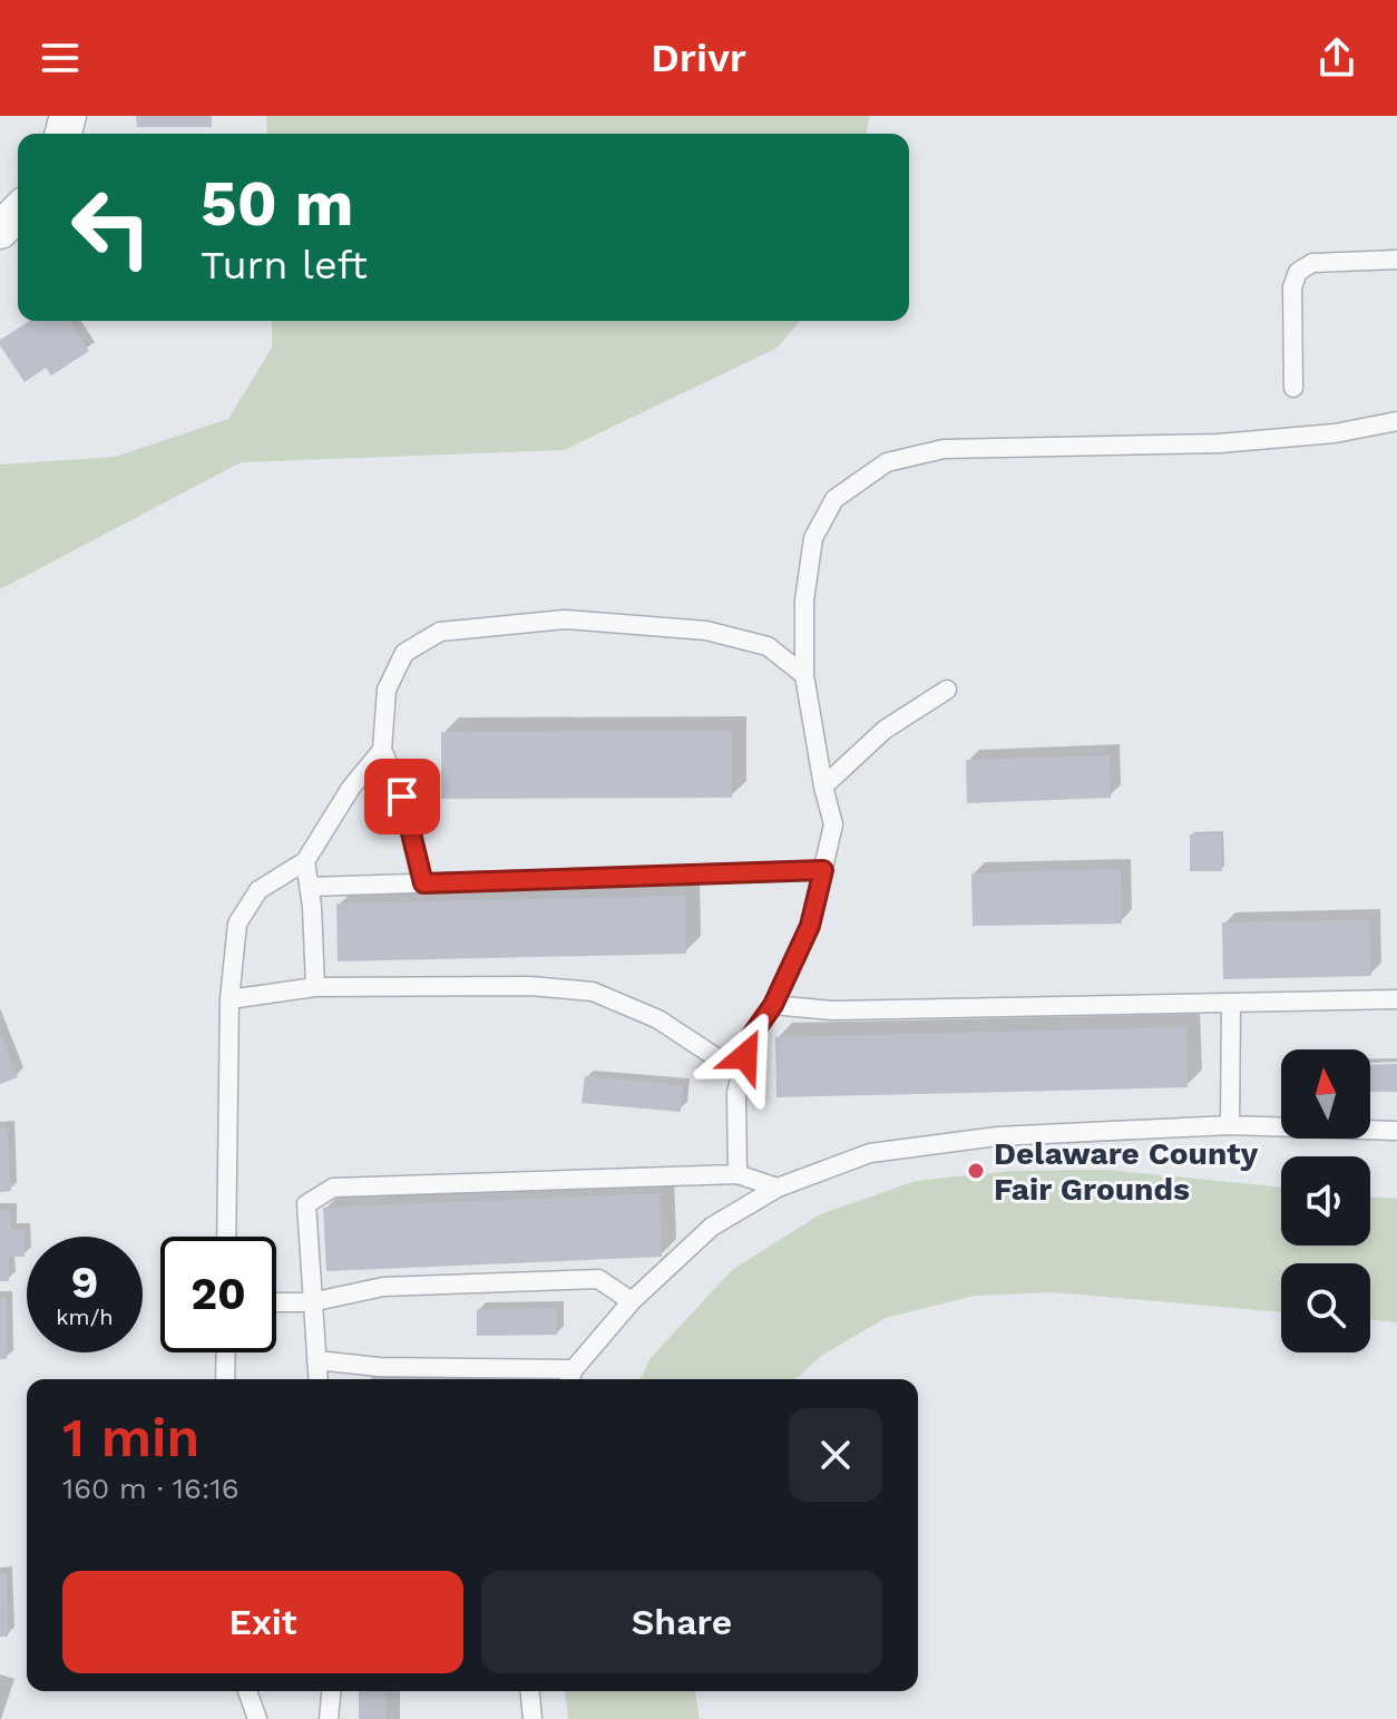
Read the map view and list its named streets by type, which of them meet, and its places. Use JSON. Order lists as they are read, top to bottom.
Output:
{
  "places": ["Delaware County Fair Grounds"],
  "north": "top",
  "page": {
    "header": "Drivr",
    "turn": ["50 m", "Turn left"],
    "speed": "9 km/h",
    "limit": "20",
    "heading": ["1 min", "160 m · 16:16"],
    "buttons": ["Exit", "Share"]
  }
}
